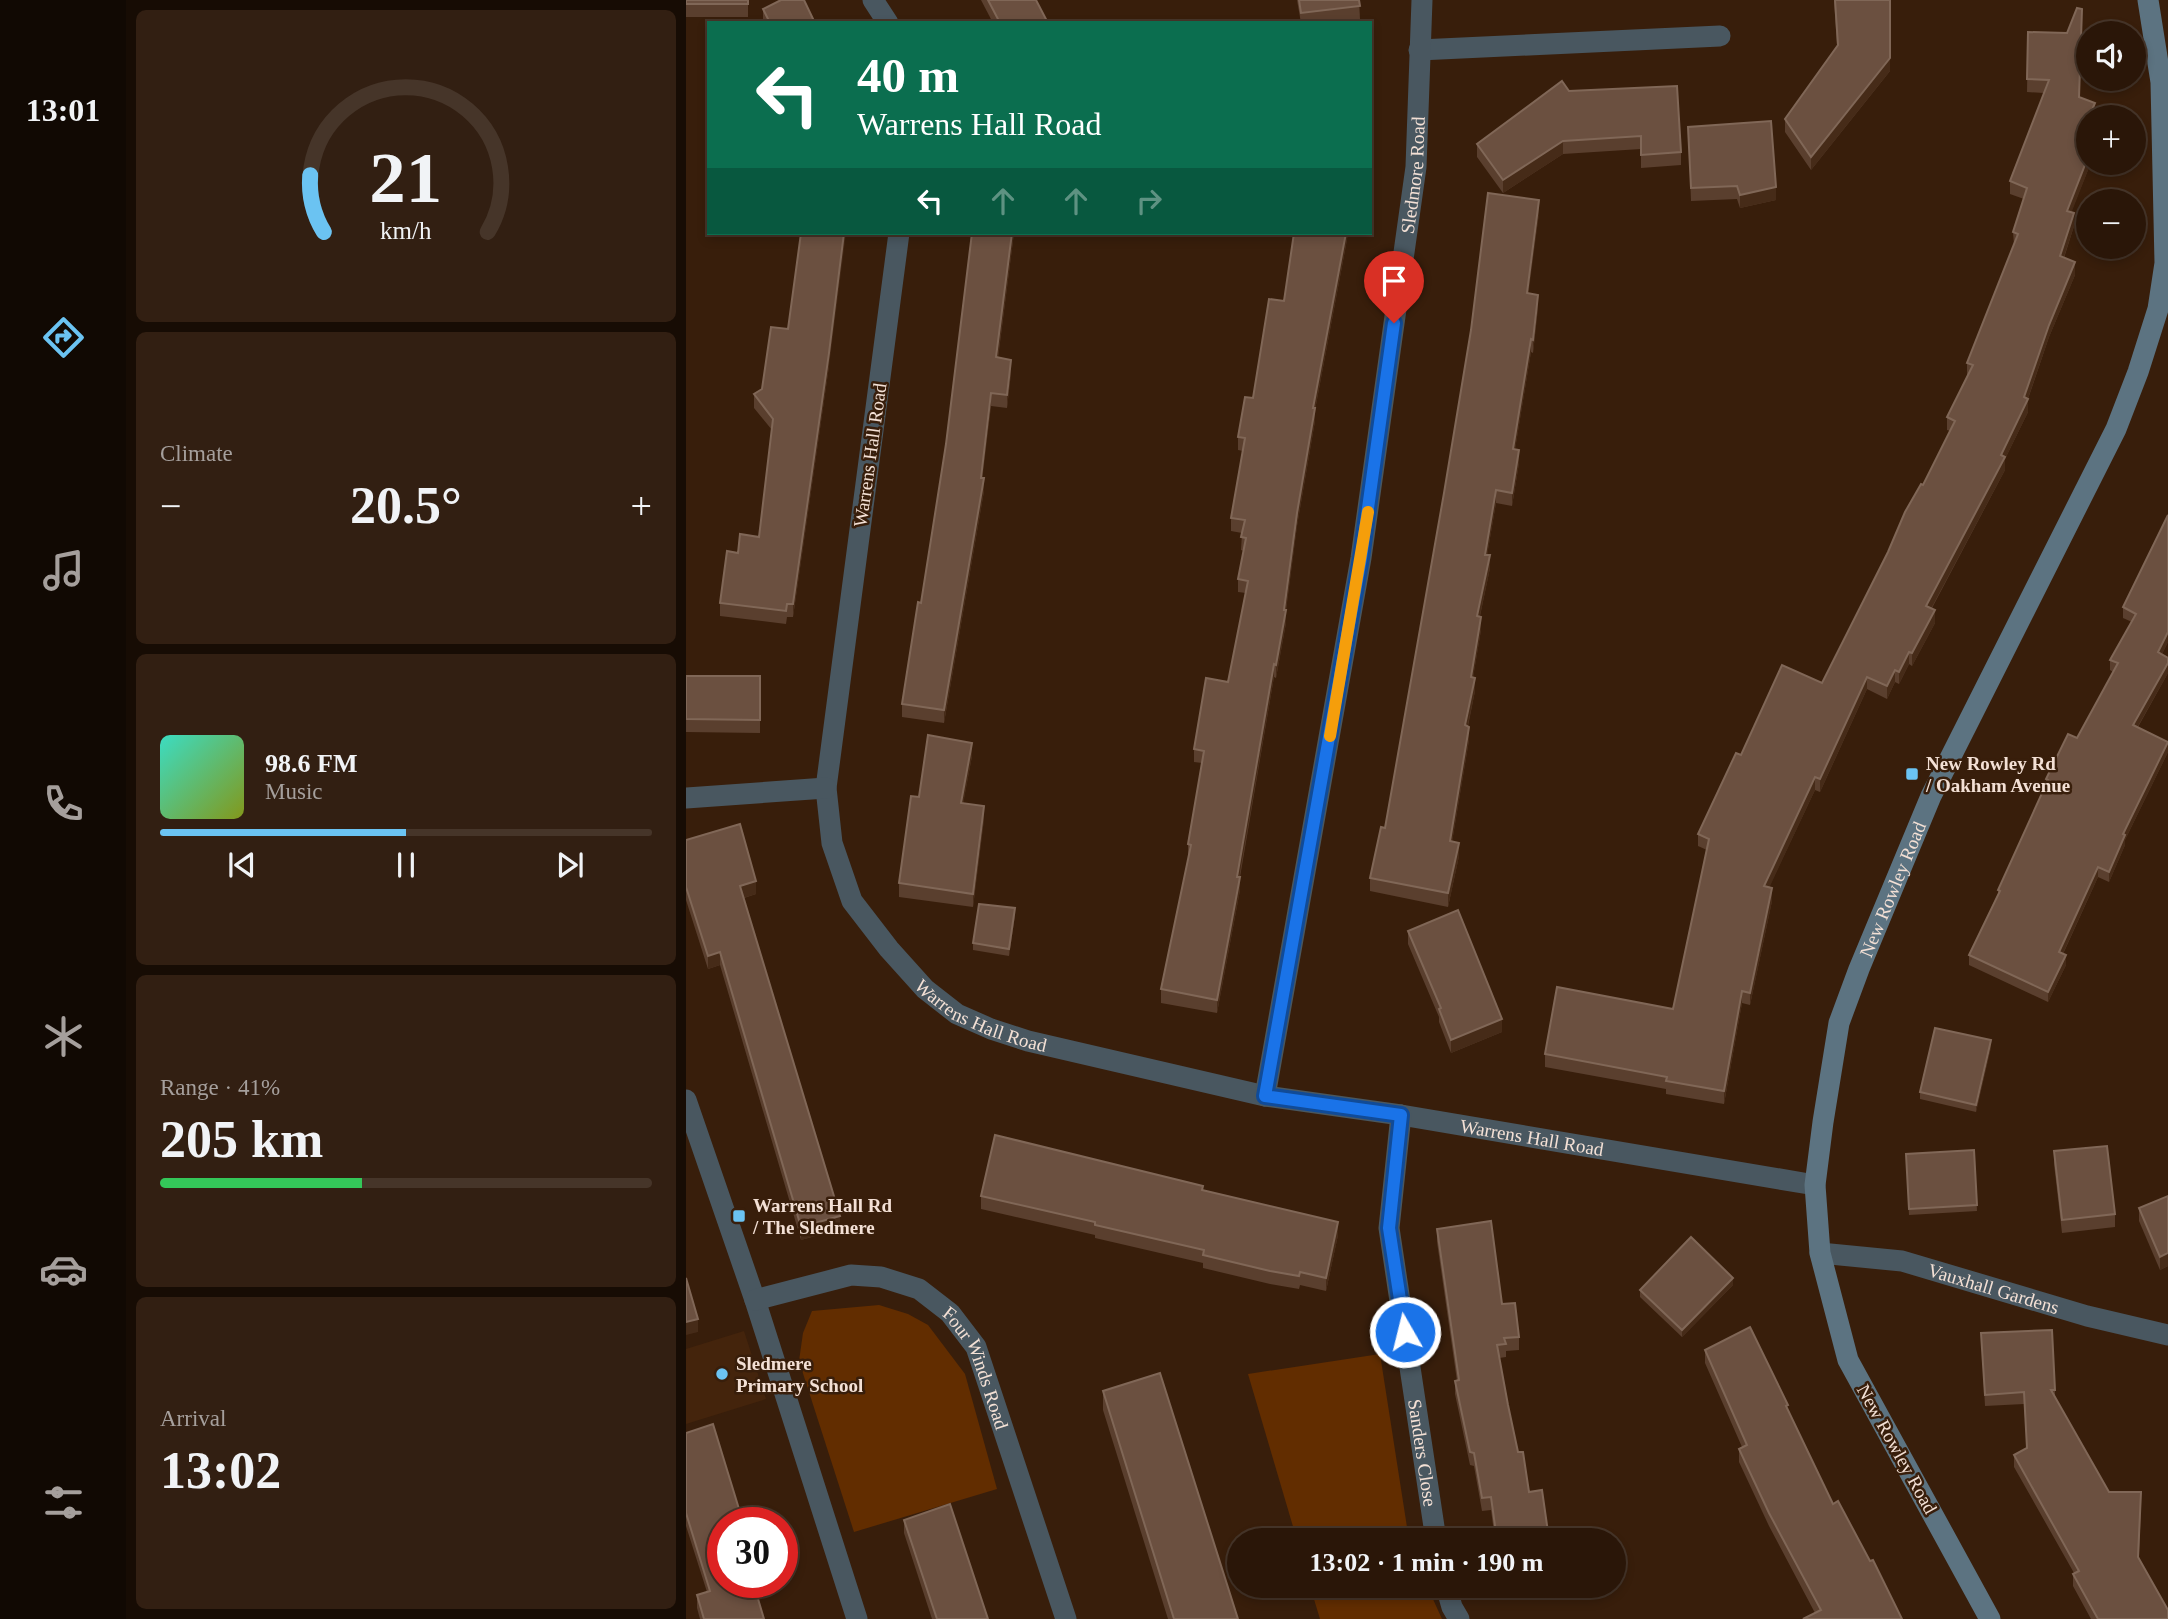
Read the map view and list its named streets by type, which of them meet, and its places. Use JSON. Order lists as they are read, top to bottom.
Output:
{
  "streets": {
    "main road": ["New Rowley Road"],
    "street": [
      "Sledmore Road",
      "Warrens Hall Road",
      "Vauxhall Gardens",
      "Four Winds Road",
      "Sanders Close"
    ]
  },
  "crossings": [
    ["Sledmore Road", "Warrens Hall Road"],
    ["Warrens Hall Road", "New Rowley Road"],
    ["Warrens Hall Road", "Sanders Close"],
    ["New Rowley Road", "Vauxhall Gardens"]
  ],
  "places": {
    "transit": ["New Rowley Rd / Oakham Avenue", "Warrens Hall Rd / The Sledmere"],
    "other": ["Sledmere Primary School"]
  },
  "page": {
    "tabs": "13:01",
    "map_buttons": ["+", "−"],
    "turn": ["40 m", "Warrens Hall Road"],
    "tile": [
      "Climate",
      ["Range · 41%", "205 km"],
      ["Arrival", "13:02"]
    ],
    "heat": ["−", "20.5°", "+"],
    "song": ["98.6 FM", "Music"],
    "limit": "30",
    "trip": "13:02 · 1 min · 190 m",
    "gauge": ["21", "km/h"]
  }
}
